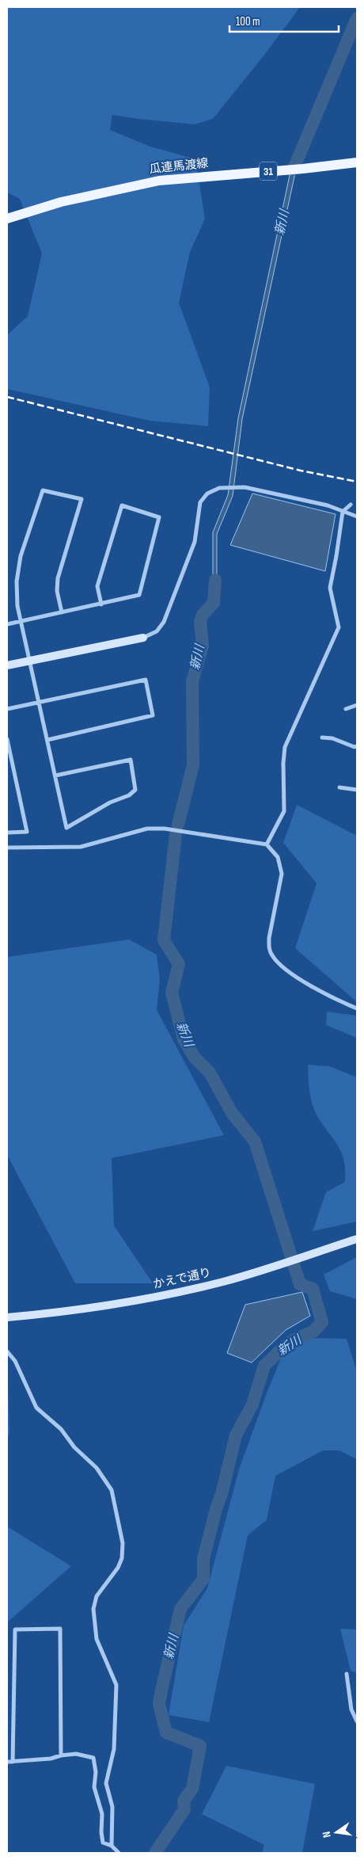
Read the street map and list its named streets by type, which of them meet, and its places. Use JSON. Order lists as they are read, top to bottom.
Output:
{
  "streets": {
    "main road": ["瓜連馬渡線", "31"],
    "street": ["かえで通り"]
  },
  "water": ["新川"],
  "scale_bar": "100 m",
  "north": "left"
}
